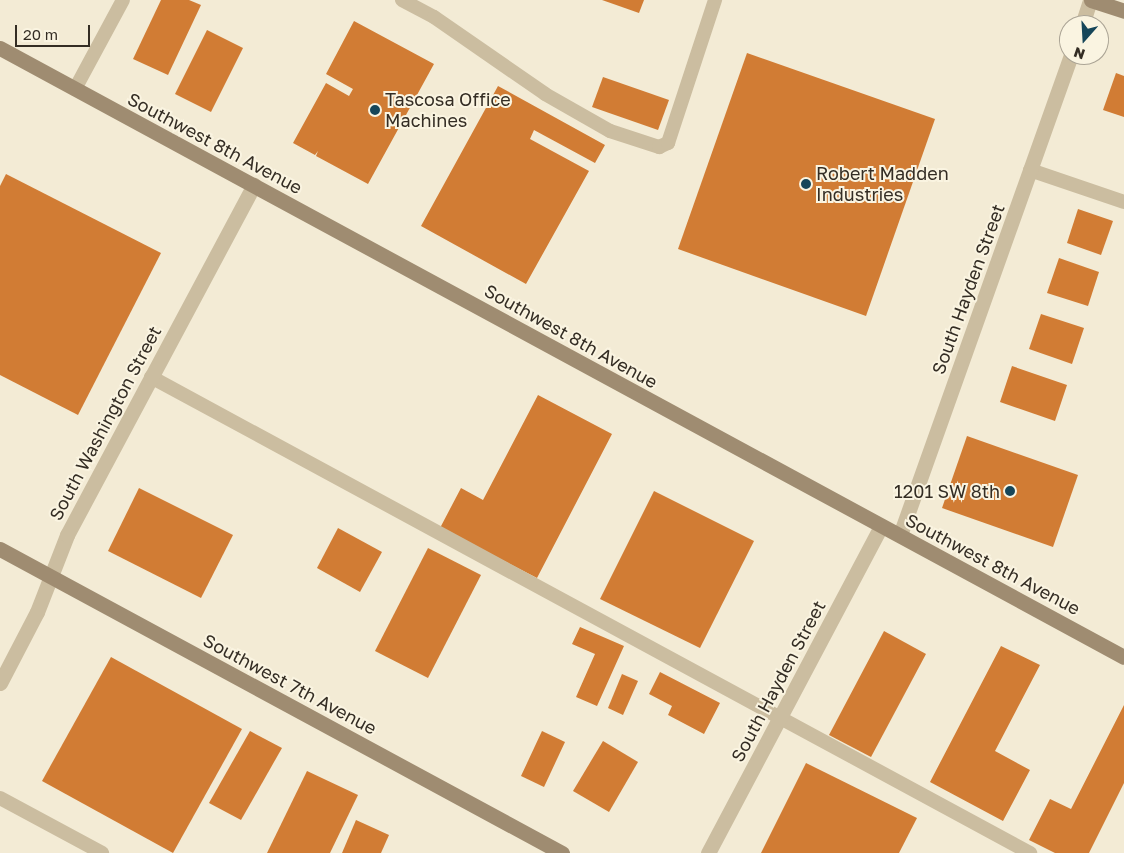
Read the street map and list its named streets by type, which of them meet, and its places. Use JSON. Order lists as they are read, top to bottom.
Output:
{
  "streets": {
    "main road": ["Southwest 8th Avenue", "Southwest 7th Avenue"],
    "street": ["South Hayden Street", "South Washington Street"]
  },
  "crossings": [
    ["Southwest 8th Avenue", "South Hayden Street"],
    ["Southwest 8th Avenue", "South Washington Street"],
    ["South Washington Street", "Southwest 7th Avenue"]
  ],
  "places": ["Tascosa Office Machines", "Robert Madden Industries", "1201 SW 8th"],
  "scale_bar": "20 m",
  "north": "bottom"
}
